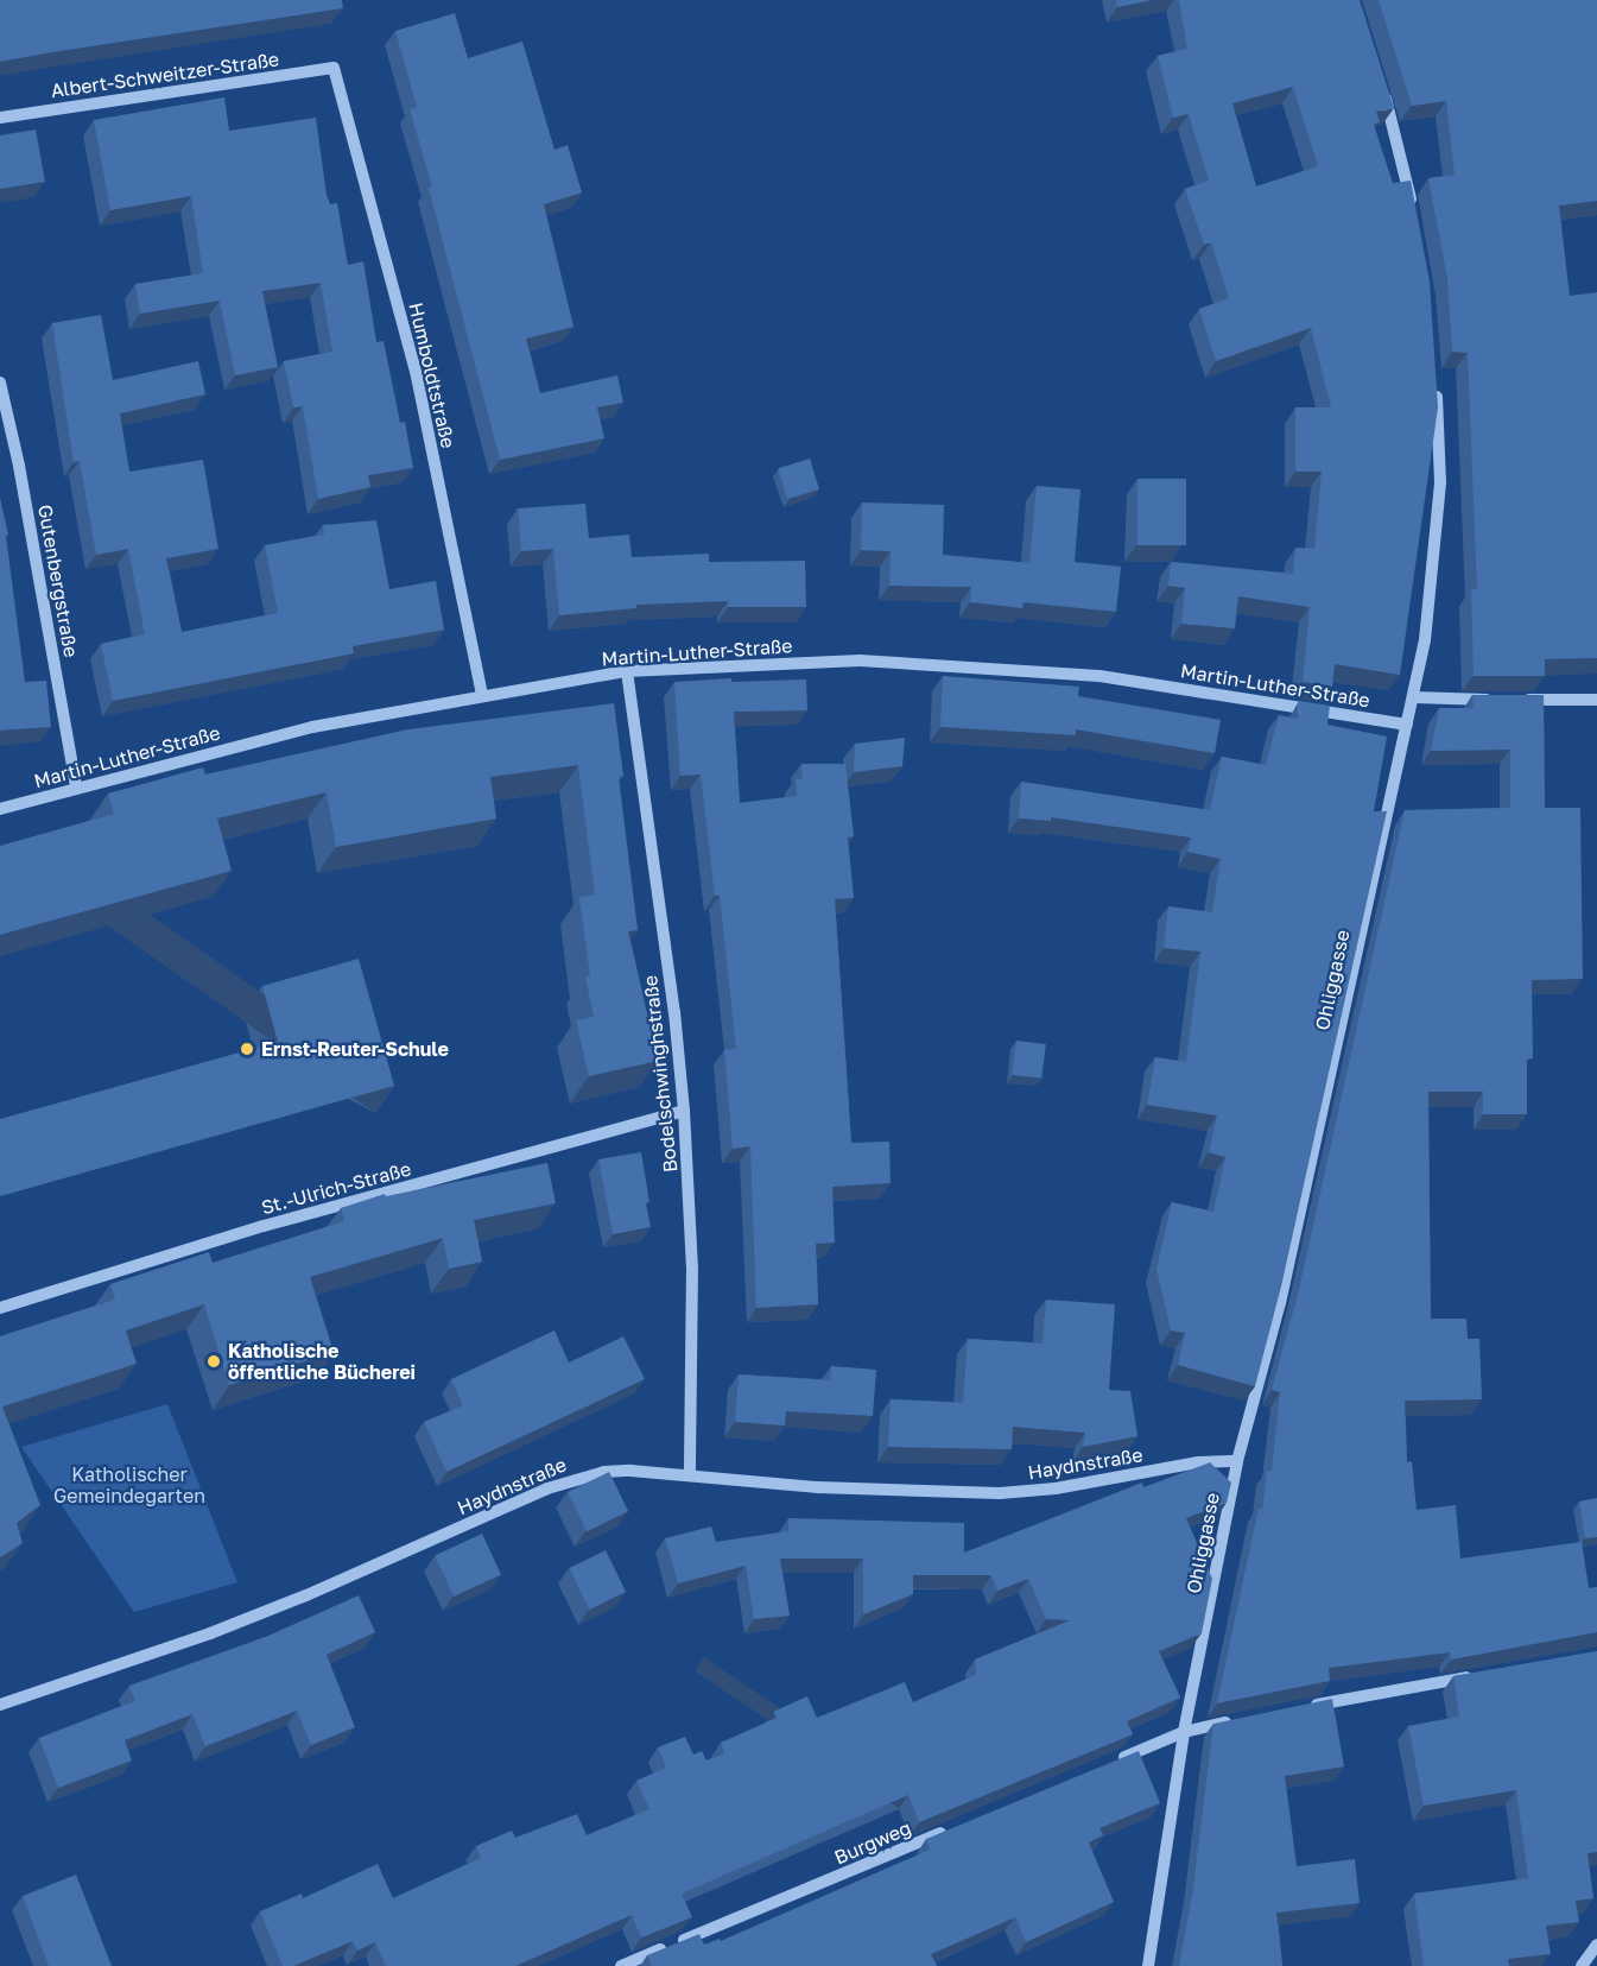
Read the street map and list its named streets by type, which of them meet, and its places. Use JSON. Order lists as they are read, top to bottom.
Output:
{
  "streets": {
    "street": [
      "Albert-Schweitzer-Straße",
      "Humboldtstraße",
      "Gutenbergstraße",
      "Martin-Luther-Straße",
      "Ohliggasse",
      "Bodelschwinghstraße",
      "St.-Ulrich-Straße",
      "Haydnstraße",
      "Burgweg"
    ]
  },
  "crossings": [
    ["Albert-Schweitzer-Straße", "Humboldtstraße"],
    ["Humboldtstraße", "Martin-Luther-Straße"],
    ["Gutenbergstraße", "Martin-Luther-Straße"],
    ["Martin-Luther-Straße", "Ohliggasse"],
    ["Martin-Luther-Straße", "Bodelschwinghstraße"],
    ["Ohliggasse", "Haydnstraße"],
    ["Bodelschwinghstraße", "St.-Ulrich-Straße"],
    ["Bodelschwinghstraße", "Haydnstraße"]
  ],
  "parks": ["Katholischer Gemeindegarten"],
  "places": ["Ernst-Reuter-Schule", "Katholische öffentliche Bücherei"]
}
